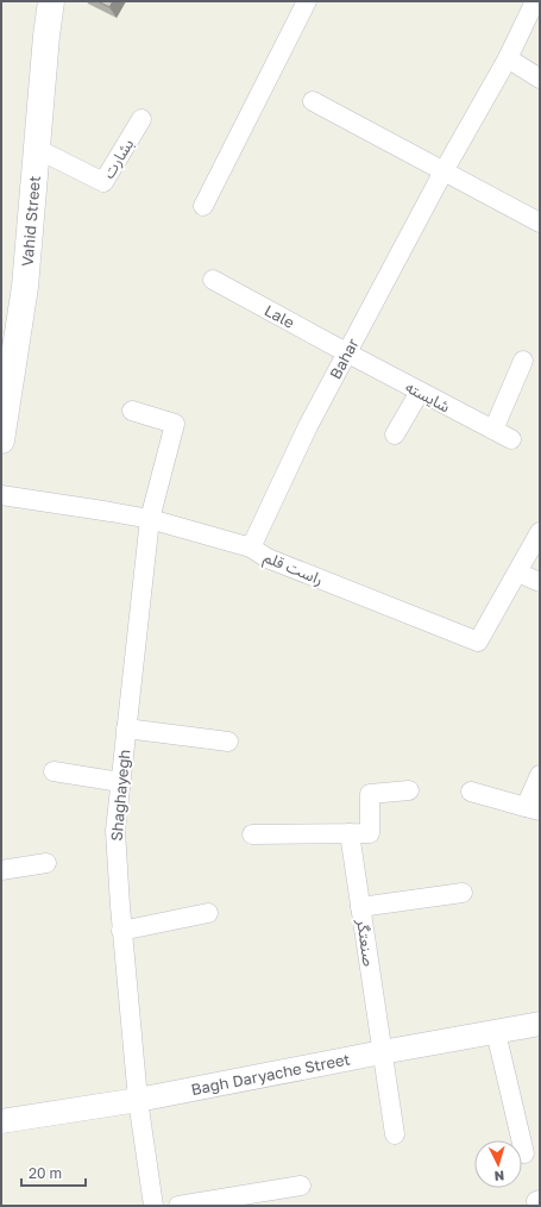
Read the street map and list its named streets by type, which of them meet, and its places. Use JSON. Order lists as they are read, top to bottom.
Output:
{
  "streets": {
    "main road": ["Vahid Street"],
    "street": [
      "بشارت",
      "Lale",
      "Bahar",
      "شایسته",
      "راست قلم",
      "Shaghayegh",
      "صنعتگر",
      "Bagh Daryache Street"
    ]
  },
  "crossings": [
    ["بشارت", "Vahid Street"],
    ["Lale", "Bahar"],
    ["Lale", "شایسته"],
    ["Bahar", "شایسته"],
    ["Bahar", "راست قلم"],
    ["راست قلم", "Shaghayegh"],
    ["Shaghayegh", "Bagh Daryache Street"],
    ["صنعتگر", "Bagh Daryache Street"]
  ],
  "scale_bar": "20 m",
  "north": "bottom"
}
